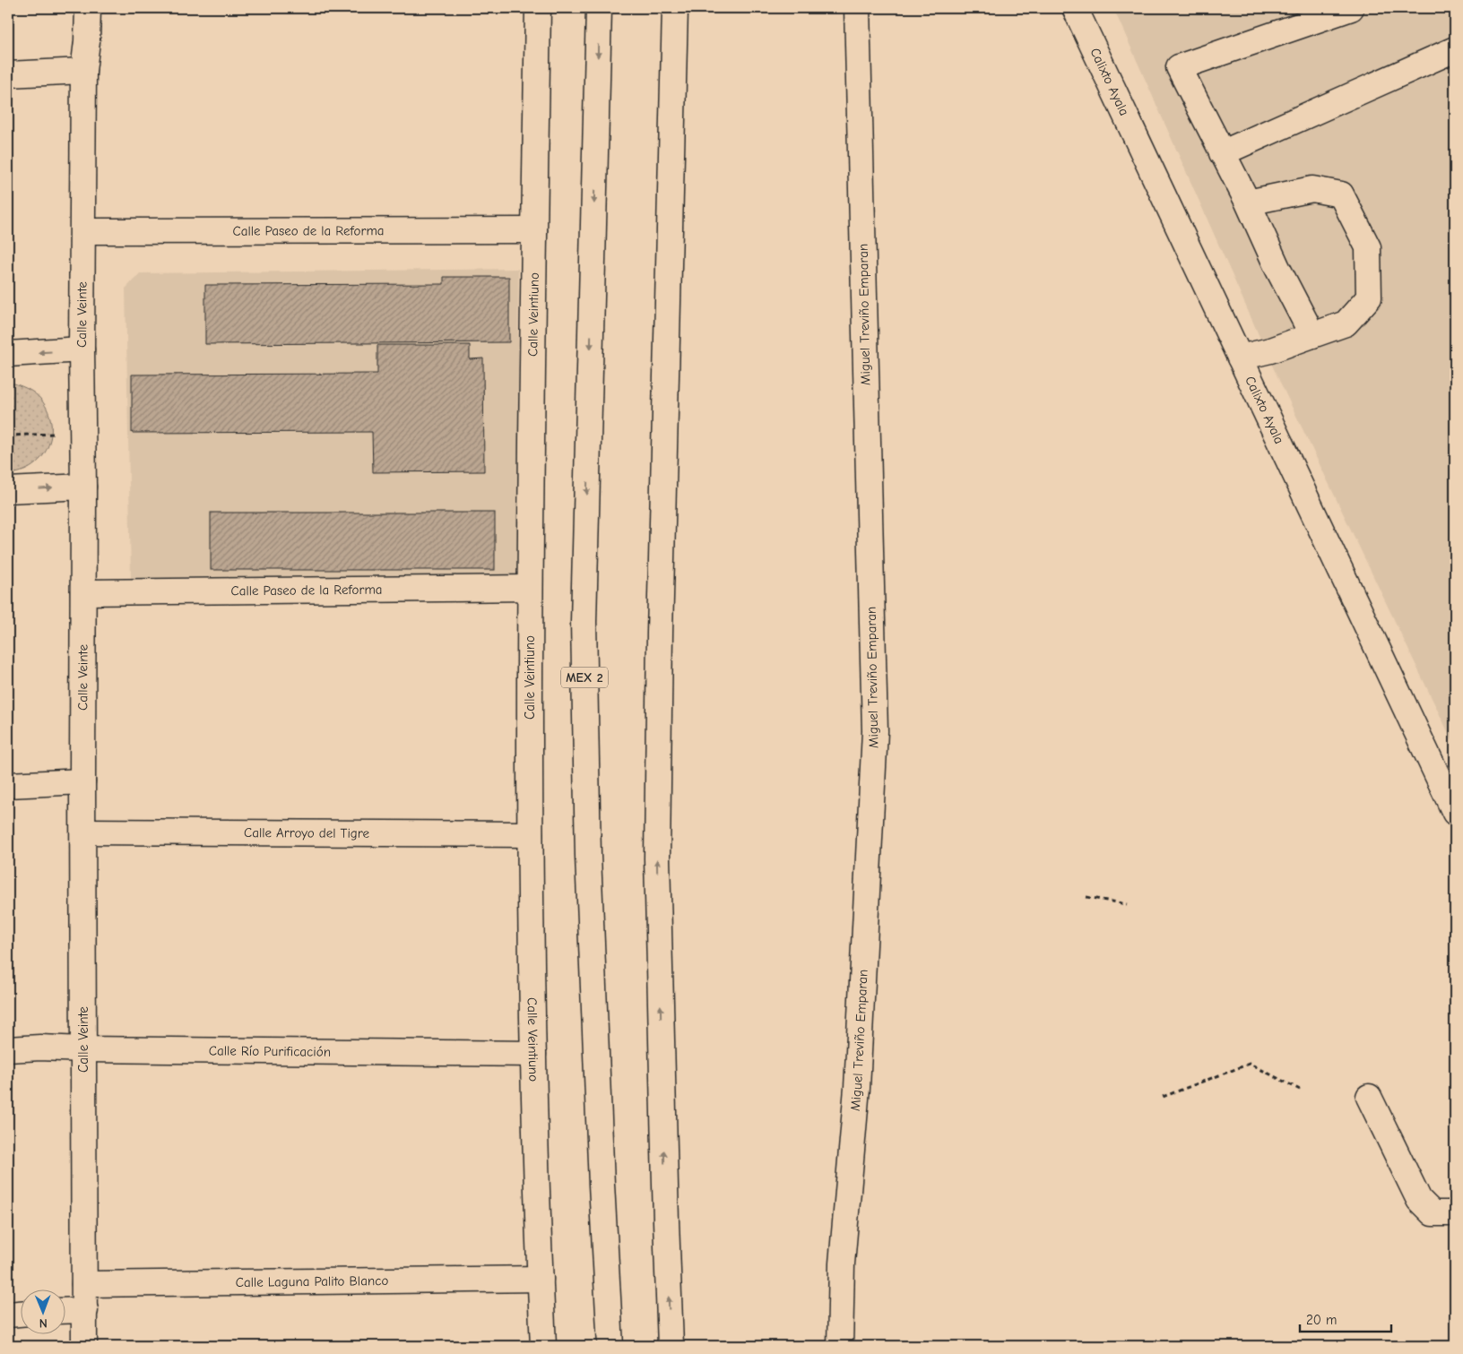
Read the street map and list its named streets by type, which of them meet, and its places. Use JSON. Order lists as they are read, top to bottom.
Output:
{
  "streets": {
    "main road": [
      "Calixto Ayala",
      "Calle Paseo de la Reforma",
      "Calle Veinte",
      "Calle Veintiuno",
      "Miguel Treviño Emparan",
      "MEX 2",
      "Calle Arroyo del Tigre",
      "Calle Río Purificación",
      "Calle Laguna Palito Blanco"
    ]
  },
  "crossings": [
    ["Calle Paseo de la Reforma", "Calle Veinte"],
    ["Calle Paseo de la Reforma", "Calle Veintiuno"],
    ["Calle Veinte", "Calle Arroyo del Tigre"],
    ["Calle Veinte", "Calle Río Purificación"],
    ["Calle Veinte", "Calle Laguna Palito Blanco"],
    ["Calle Veintiuno", "Calle Arroyo del Tigre"],
    ["Calle Veintiuno", "Calle Río Purificación"],
    ["Calle Veintiuno", "Calle Laguna Palito Blanco"]
  ],
  "scale_bar": "20 m",
  "north": "bottom"
}
